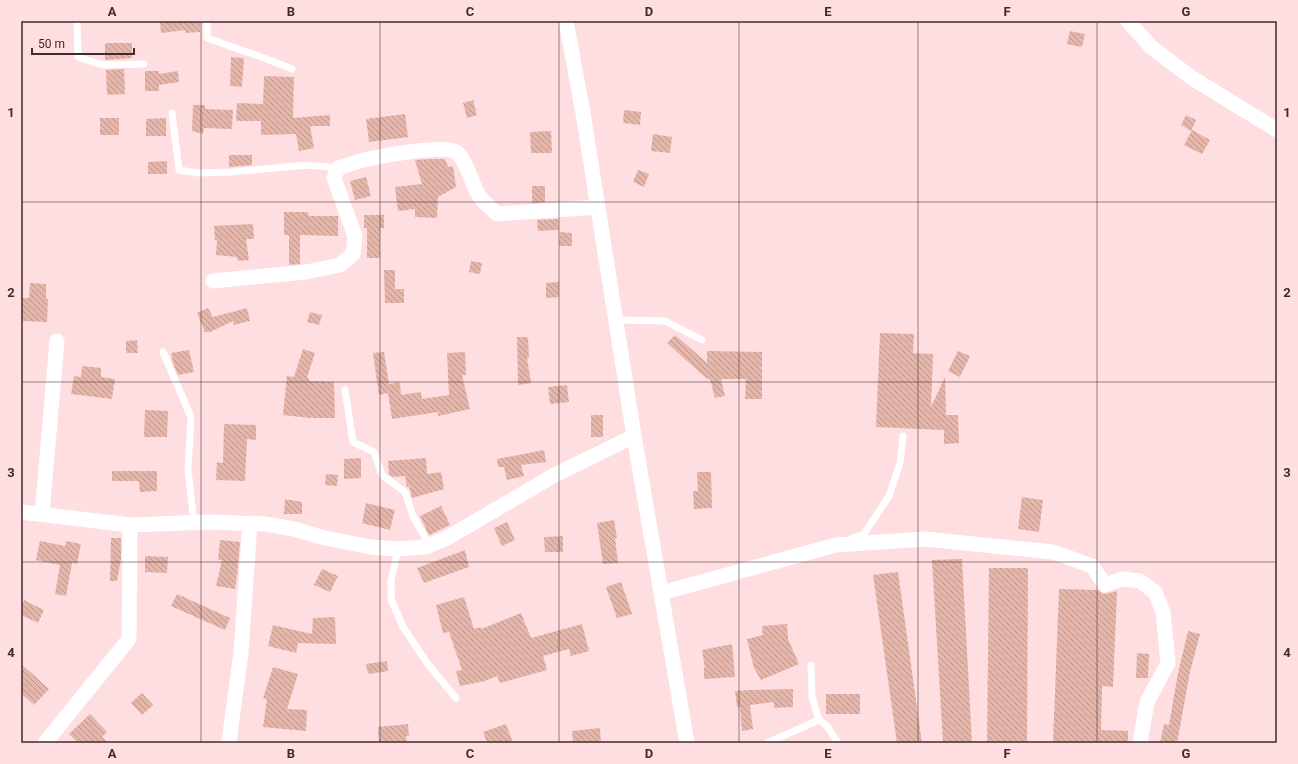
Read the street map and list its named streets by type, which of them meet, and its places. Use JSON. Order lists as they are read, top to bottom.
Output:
{
  "scale_bar": "50 m",
  "grid": {
    "columns": [
      "A",
      "B",
      "C",
      "D",
      "E",
      "F",
      "G"
    ],
    "rows": [
      "1",
      "2",
      "3",
      "4"
    ]
  }
}
